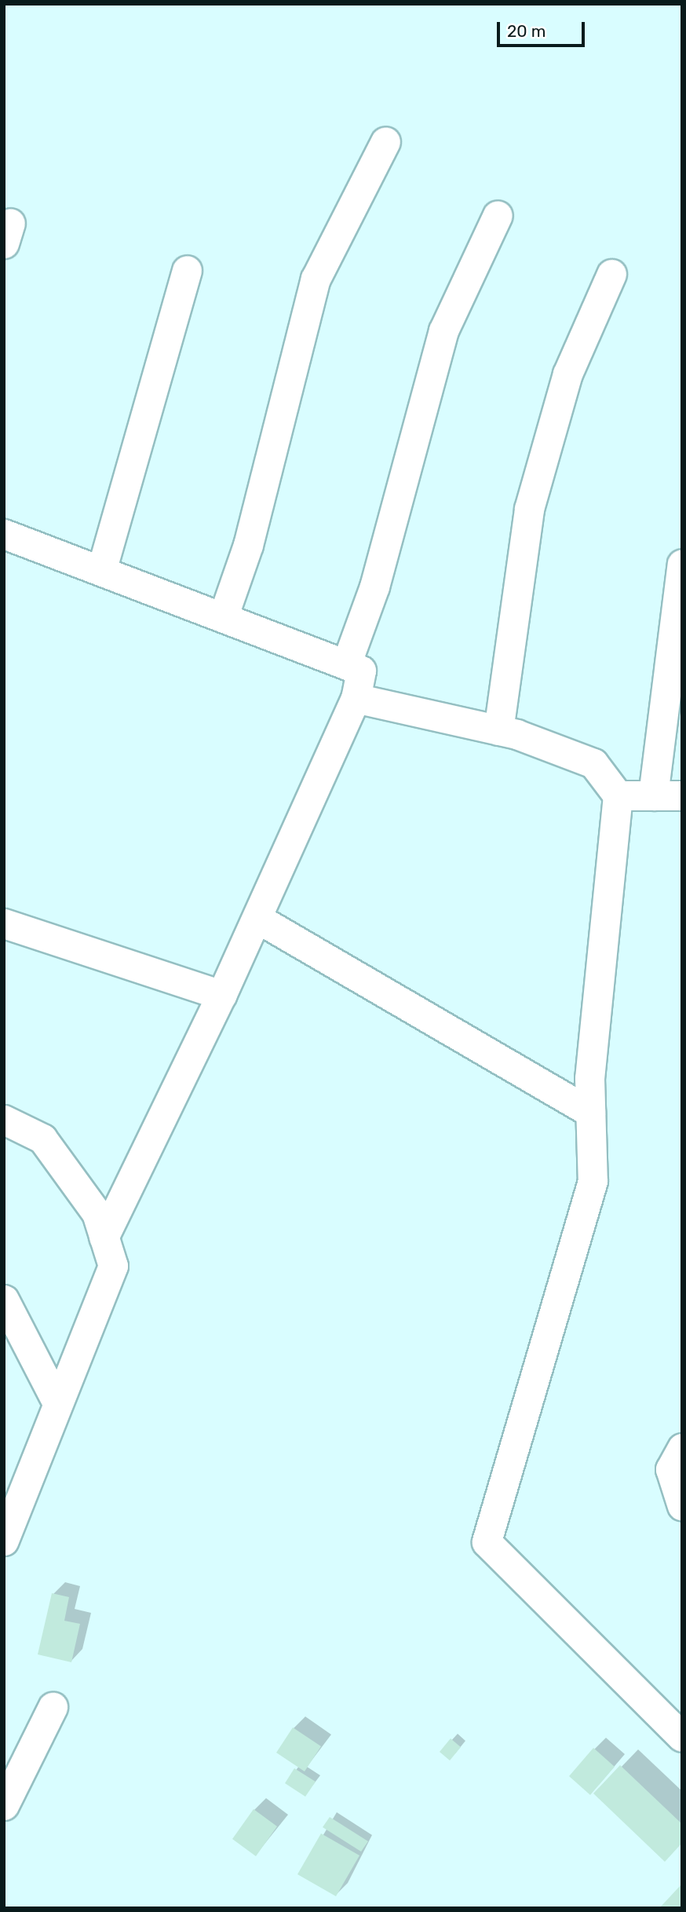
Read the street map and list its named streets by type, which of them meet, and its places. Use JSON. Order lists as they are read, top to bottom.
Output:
{
  "scale_bar": "20 m"
}
